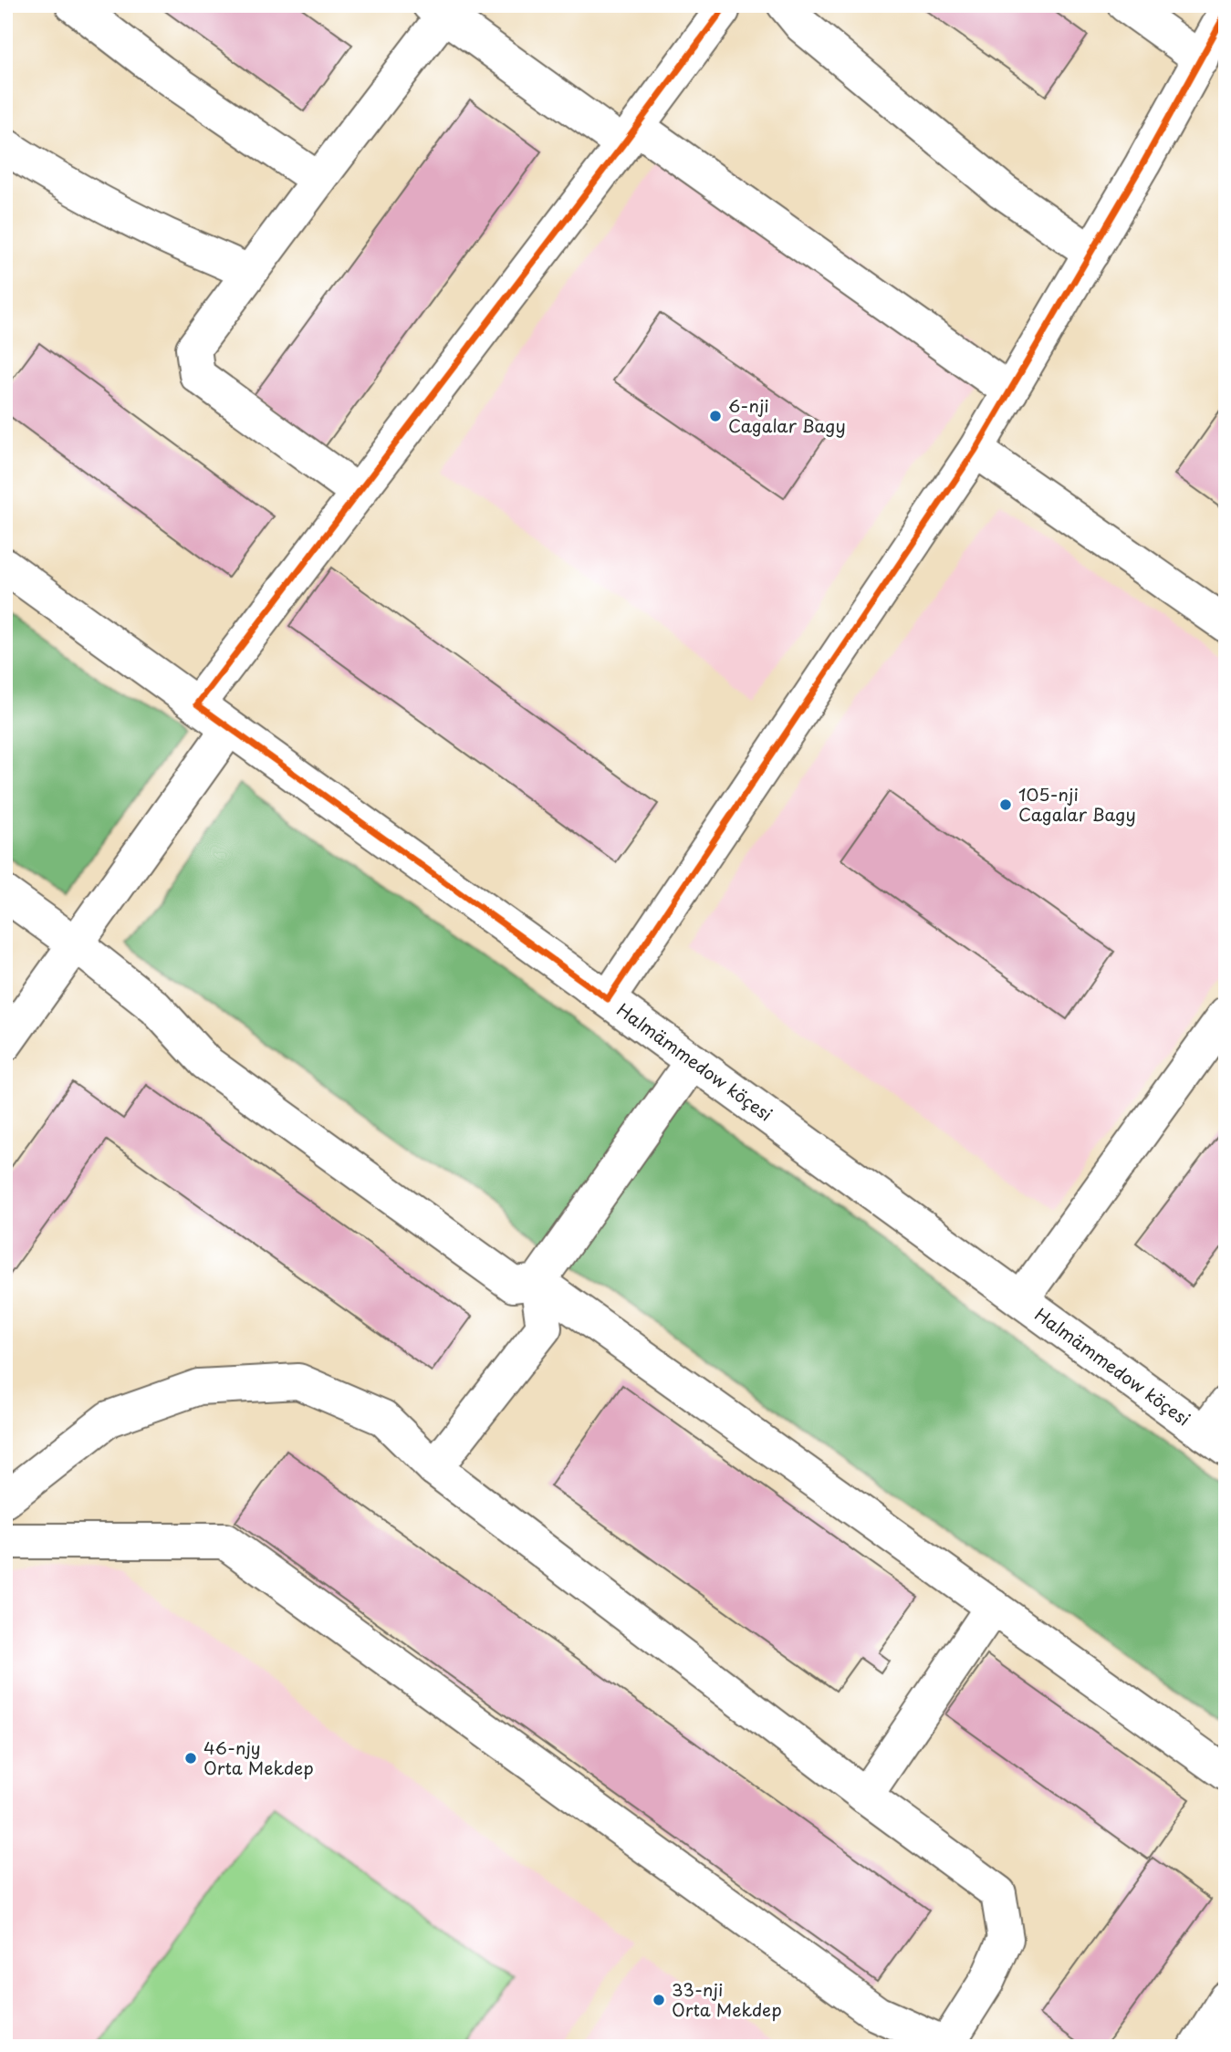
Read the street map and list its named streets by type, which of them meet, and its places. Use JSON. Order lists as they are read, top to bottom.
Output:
{
  "streets": {
    "street": ["Halmämmedow köçesi"]
  },
  "places": [
    "6-nji Cagalar Bagy",
    "105-nji Cagalar Bagy",
    "46-njy Orta Mekdep",
    "33-nji Orta Mekdep"
  ]
}
